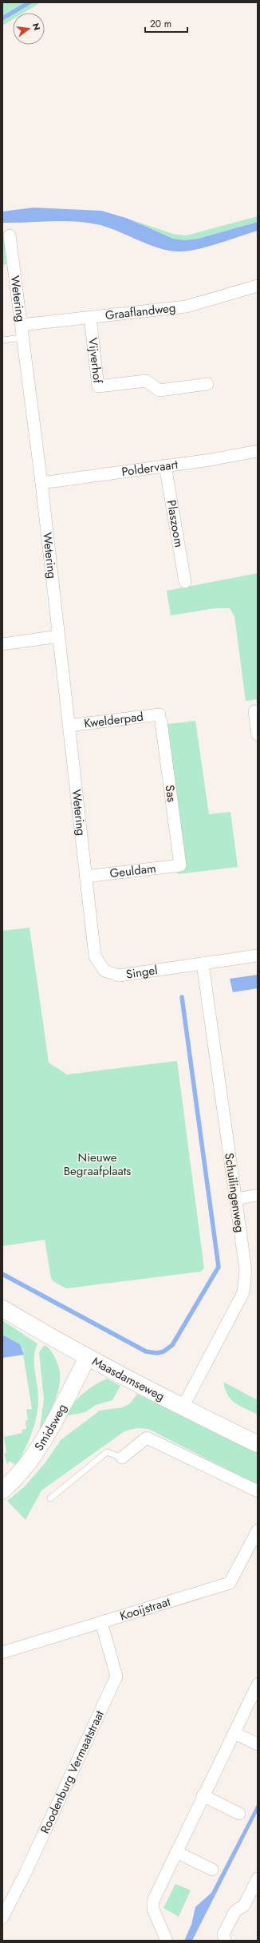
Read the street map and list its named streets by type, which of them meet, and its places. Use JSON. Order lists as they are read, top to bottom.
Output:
{
  "streets": {
    "street": [
      "Wetering",
      "Graaflandweg",
      "Vijverhof",
      "Poldervaart",
      "Plaszoom",
      "Kwelderpad",
      "Sas",
      "Geuldam",
      "Singel",
      "Schuilingenweg",
      "Maasdamseweg",
      "Smidsweg",
      "Kooijstraat",
      "Roodenburg Vermaatstraat"
    ]
  },
  "crossings": [
    ["Wetering", "Graaflandweg"],
    ["Wetering", "Poldervaart"],
    ["Wetering", "Kwelderpad"],
    ["Wetering", "Geuldam"],
    ["Wetering", "Singel"],
    ["Graaflandweg", "Vijverhof"],
    ["Poldervaart", "Plaszoom"],
    ["Kwelderpad", "Sas"],
    ["Sas", "Geuldam"],
    ["Geuldam", "Singel"],
    ["Singel", "Schuilingenweg"],
    ["Schuilingenweg", "Maasdamseweg"],
    ["Maasdamseweg", "Smidsweg"],
    ["Kooijstraat", "Roodenburg Vermaatstraat"]
  ],
  "parks": ["Nieuwe Begraafplaats"],
  "scale_bar": "20 m",
  "north": "right"
}
